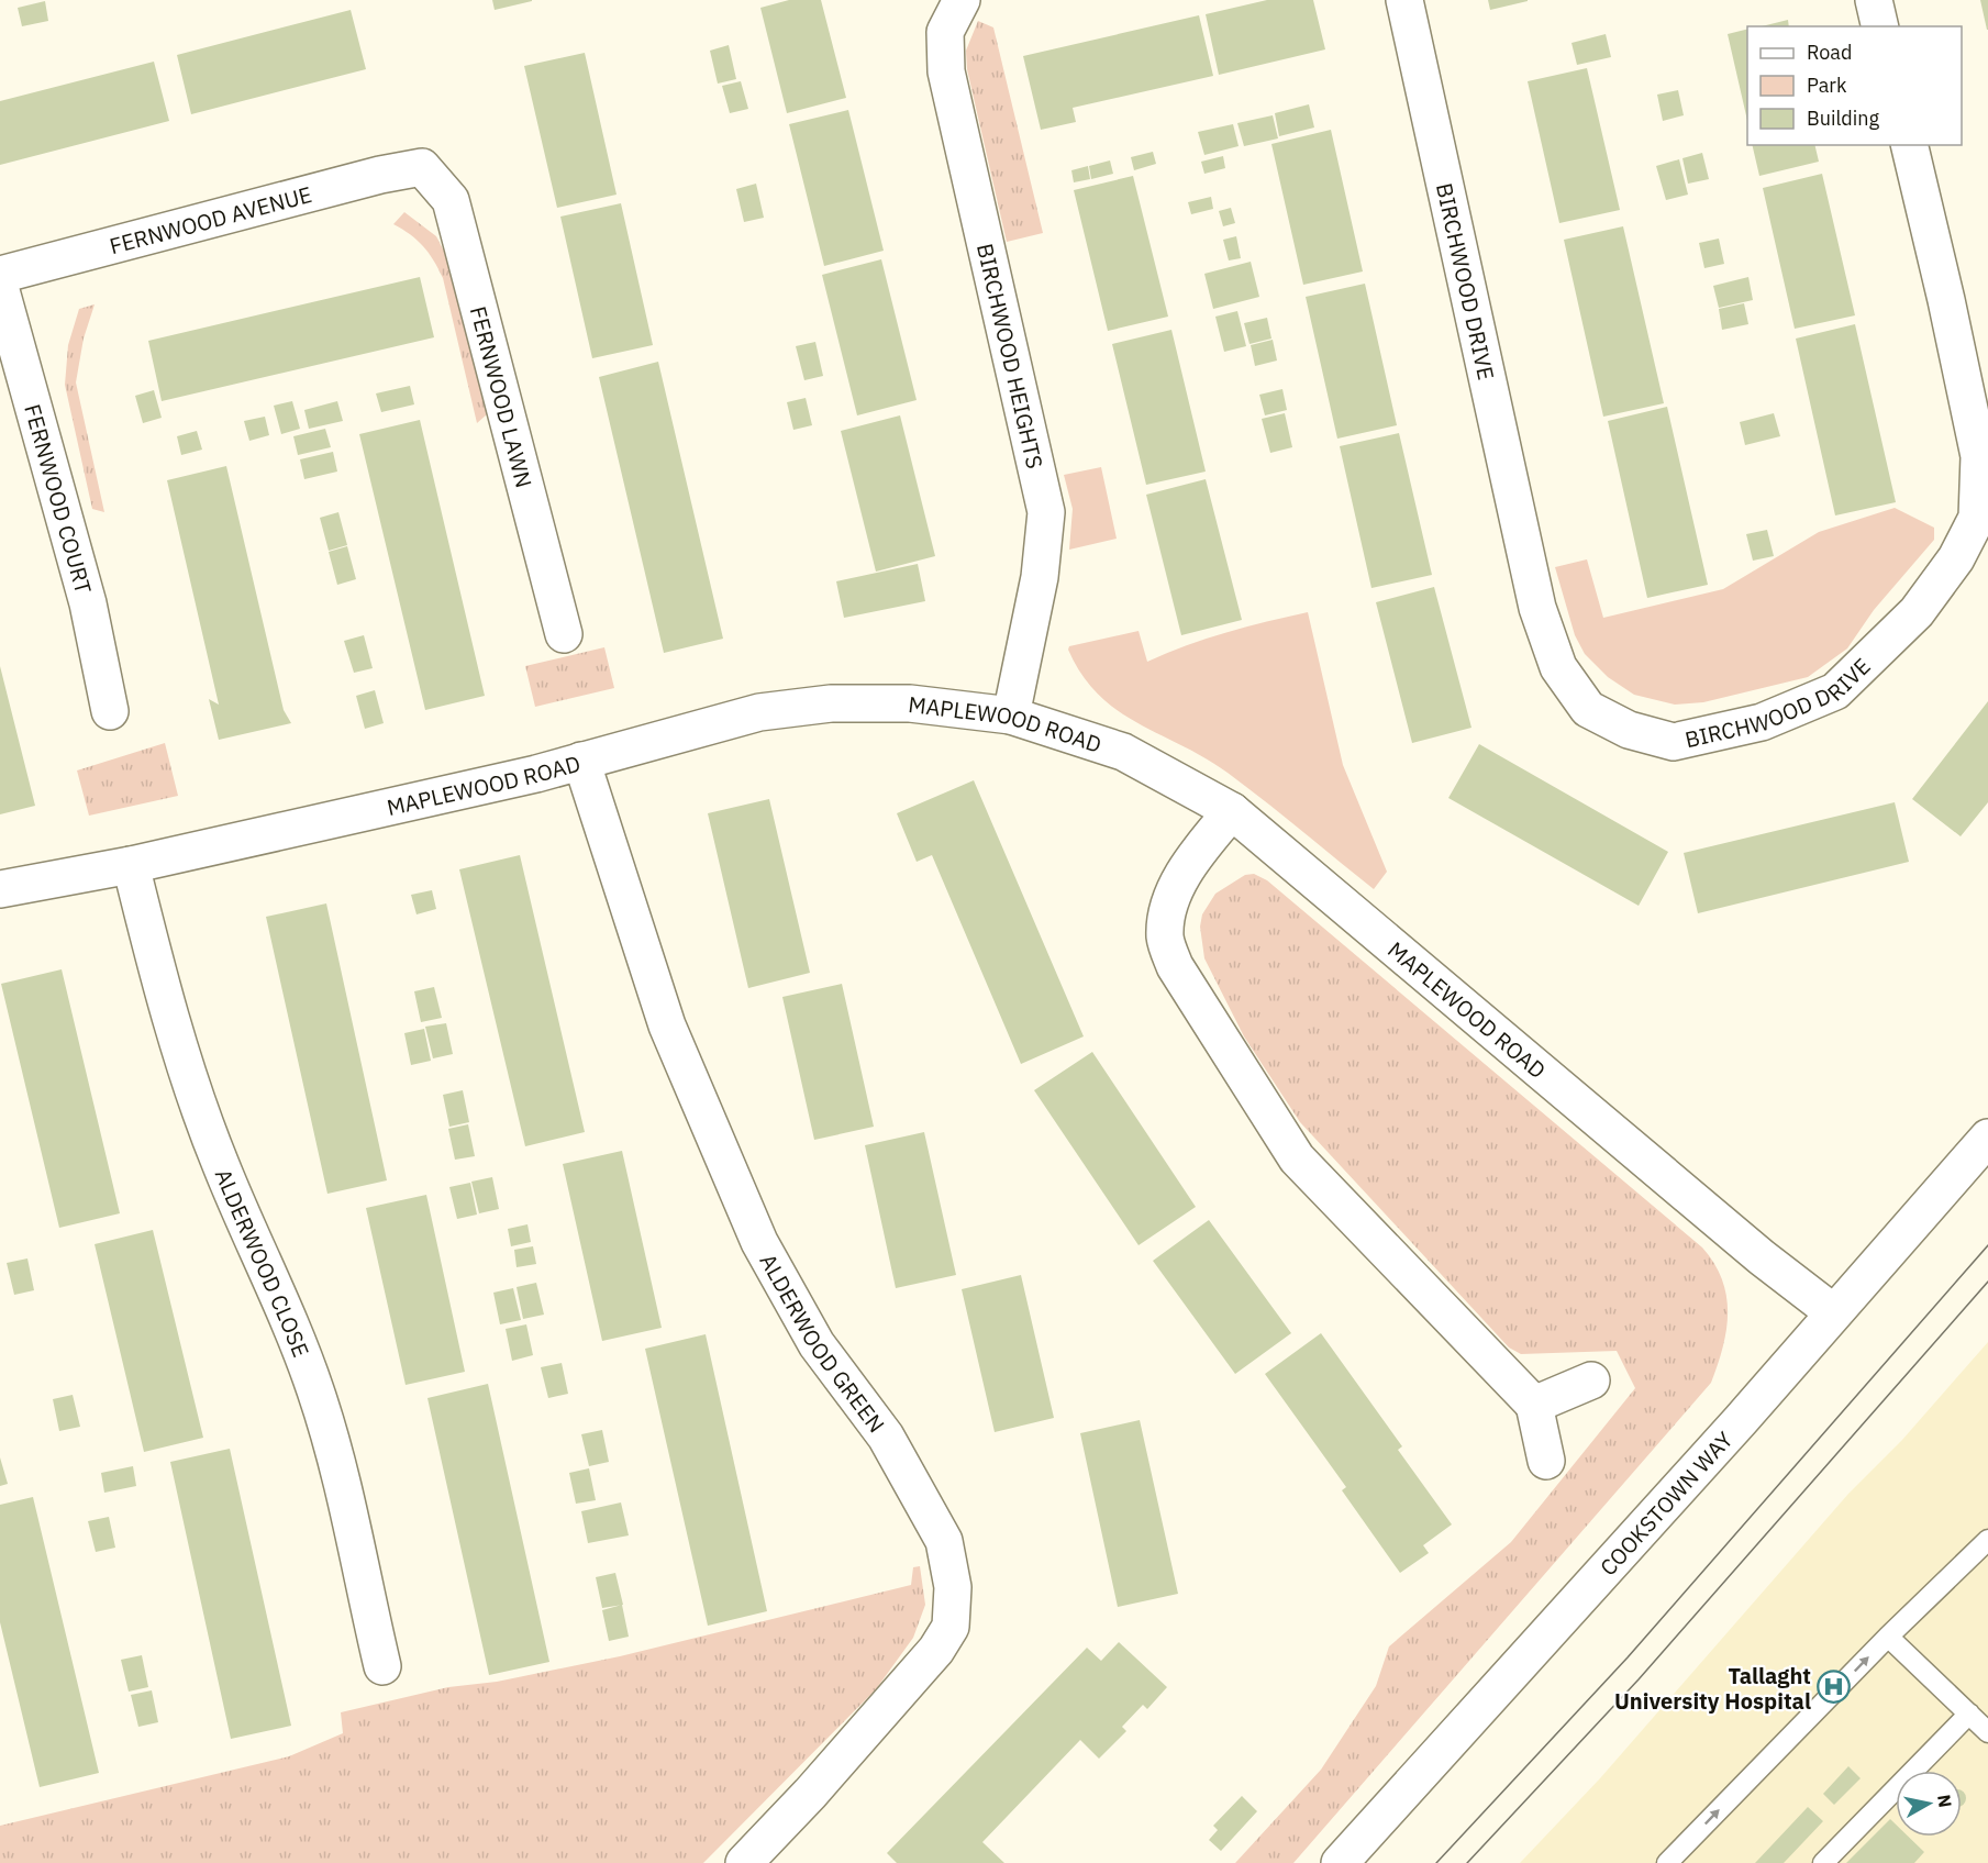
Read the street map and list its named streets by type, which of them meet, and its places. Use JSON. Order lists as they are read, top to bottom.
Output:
{
  "streets": {
    "street": [
      "FERNWOOD AVENUE",
      "BIRCHWOOD DRIVE",
      "BIRCHWOOD HEIGHTS",
      "FERNWOOD LAWN",
      "FERNWOOD COURT",
      "MAPLEWOOD ROAD",
      "ALDERWOOD CLOSE",
      "ALDERWOOD GREEN",
      "COOKSTOWN WAY"
    ]
  },
  "crossings": [
    ["FERNWOOD AVENUE", "FERNWOOD LAWN"],
    ["BIRCHWOOD HEIGHTS", "MAPLEWOOD ROAD"],
    ["MAPLEWOOD ROAD", "ALDERWOOD CLOSE"],
    ["MAPLEWOOD ROAD", "ALDERWOOD GREEN"],
    ["MAPLEWOOD ROAD", "COOKSTOWN WAY"]
  ],
  "places": {
    "hospital": ["Tallaght University Hospital"]
  },
  "legend": ["Road", "Park", "Building"],
  "north": "right"
}
